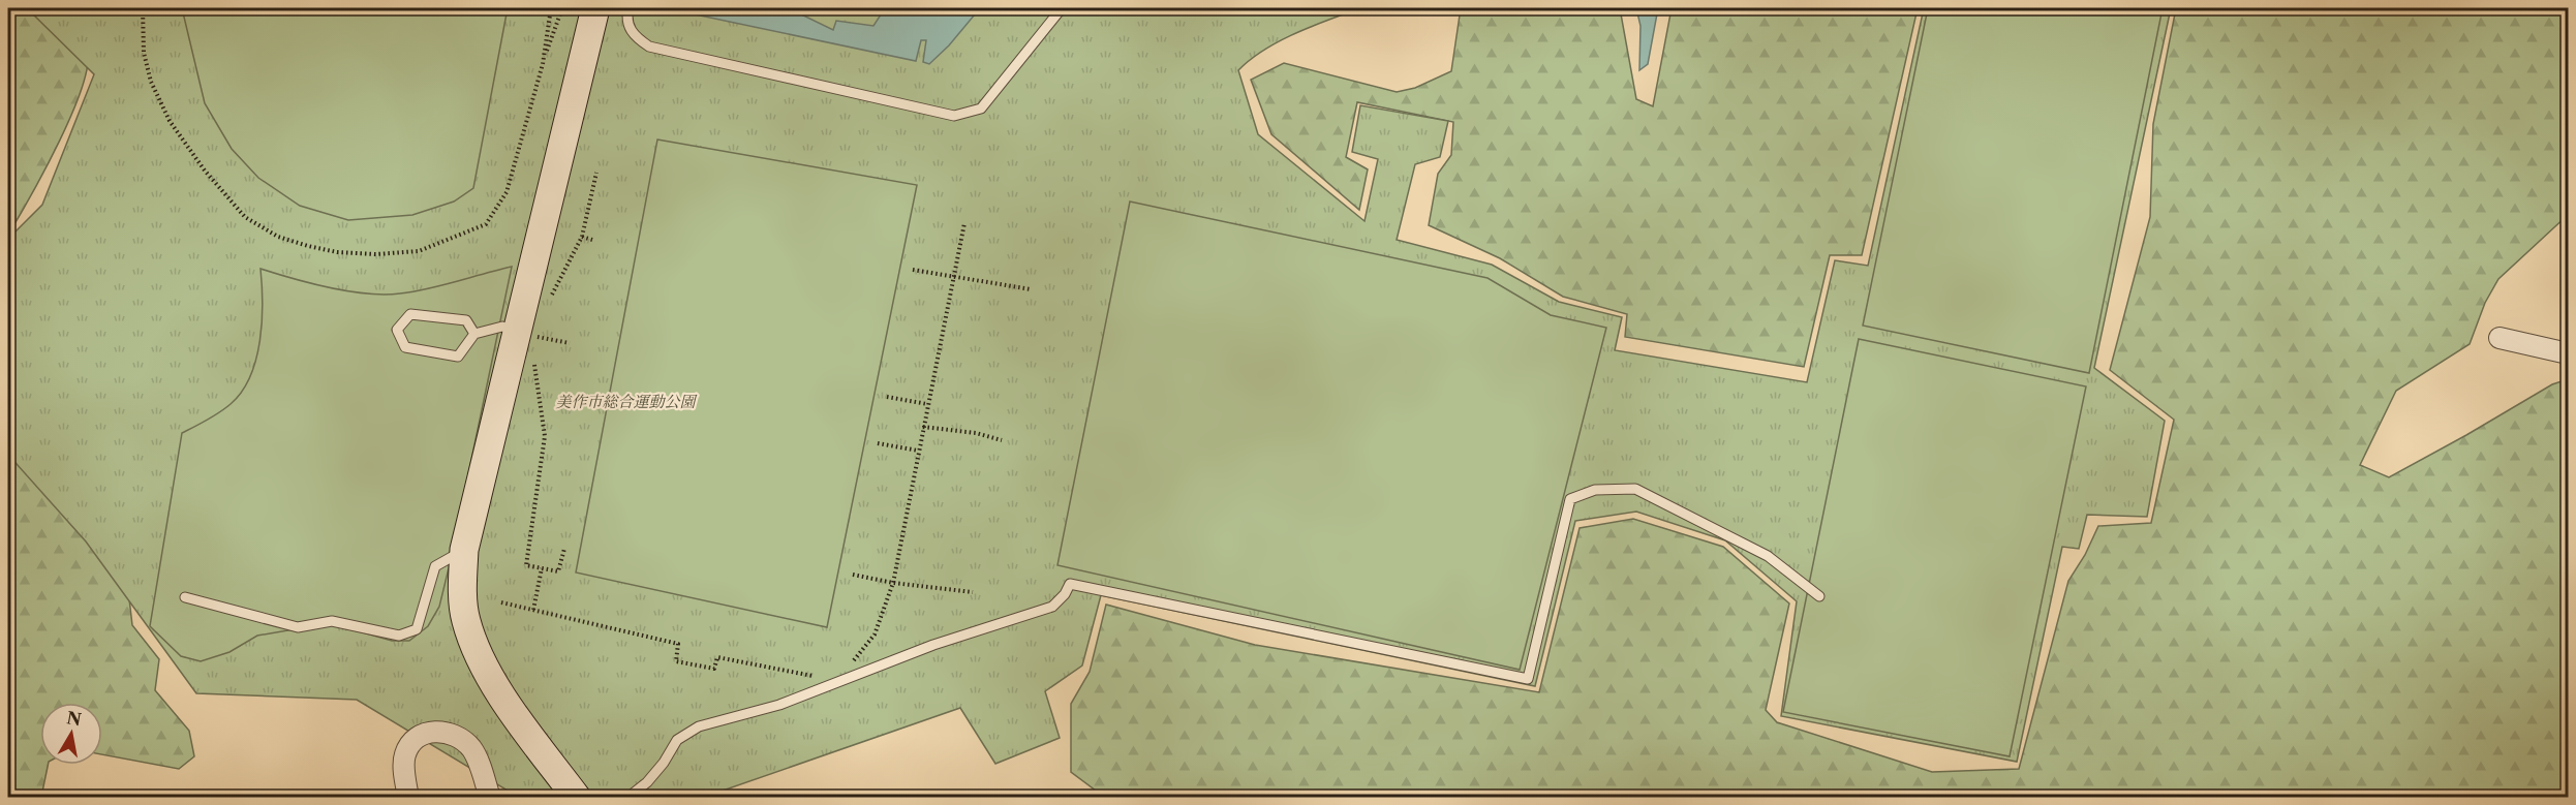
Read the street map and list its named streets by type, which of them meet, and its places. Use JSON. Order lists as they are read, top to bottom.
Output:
{
  "parks": ["美作市総合運動公園"],
  "north": "top"
}
